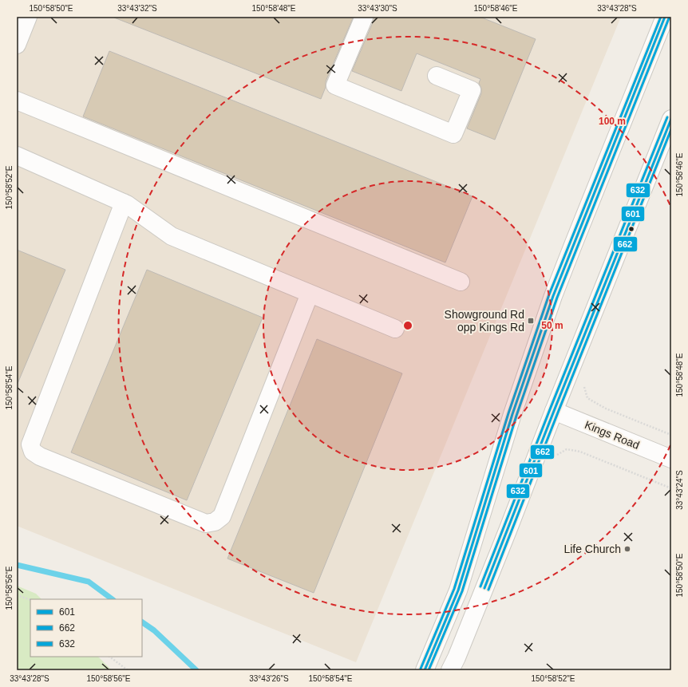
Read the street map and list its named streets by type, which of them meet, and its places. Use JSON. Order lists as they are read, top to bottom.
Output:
{
  "streets": {
    "main road": ["Kings Road"]
  },
  "places": {
    "transit": ["Showground Rd opp Kings Rd"],
    "other": ["Life Church"]
  },
  "lines": ["transit line 601", "transit line 632", "transit line 662"],
  "legend": ["601", "662", "632"],
  "coordinates": [
    "150°58'50\"E",
    "33°43'32\"S",
    "150°58'48\"E",
    "33°43'30\"S",
    "150°58'46\"E",
    "33°43'28\"S",
    "150°58'52\"E",
    "150°58'54\"E",
    "33°43'24\"S",
    "150°58'56\"E",
    "33°43'26\"S"
  ],
  "rings": ["100 m", "50 m"]
}
